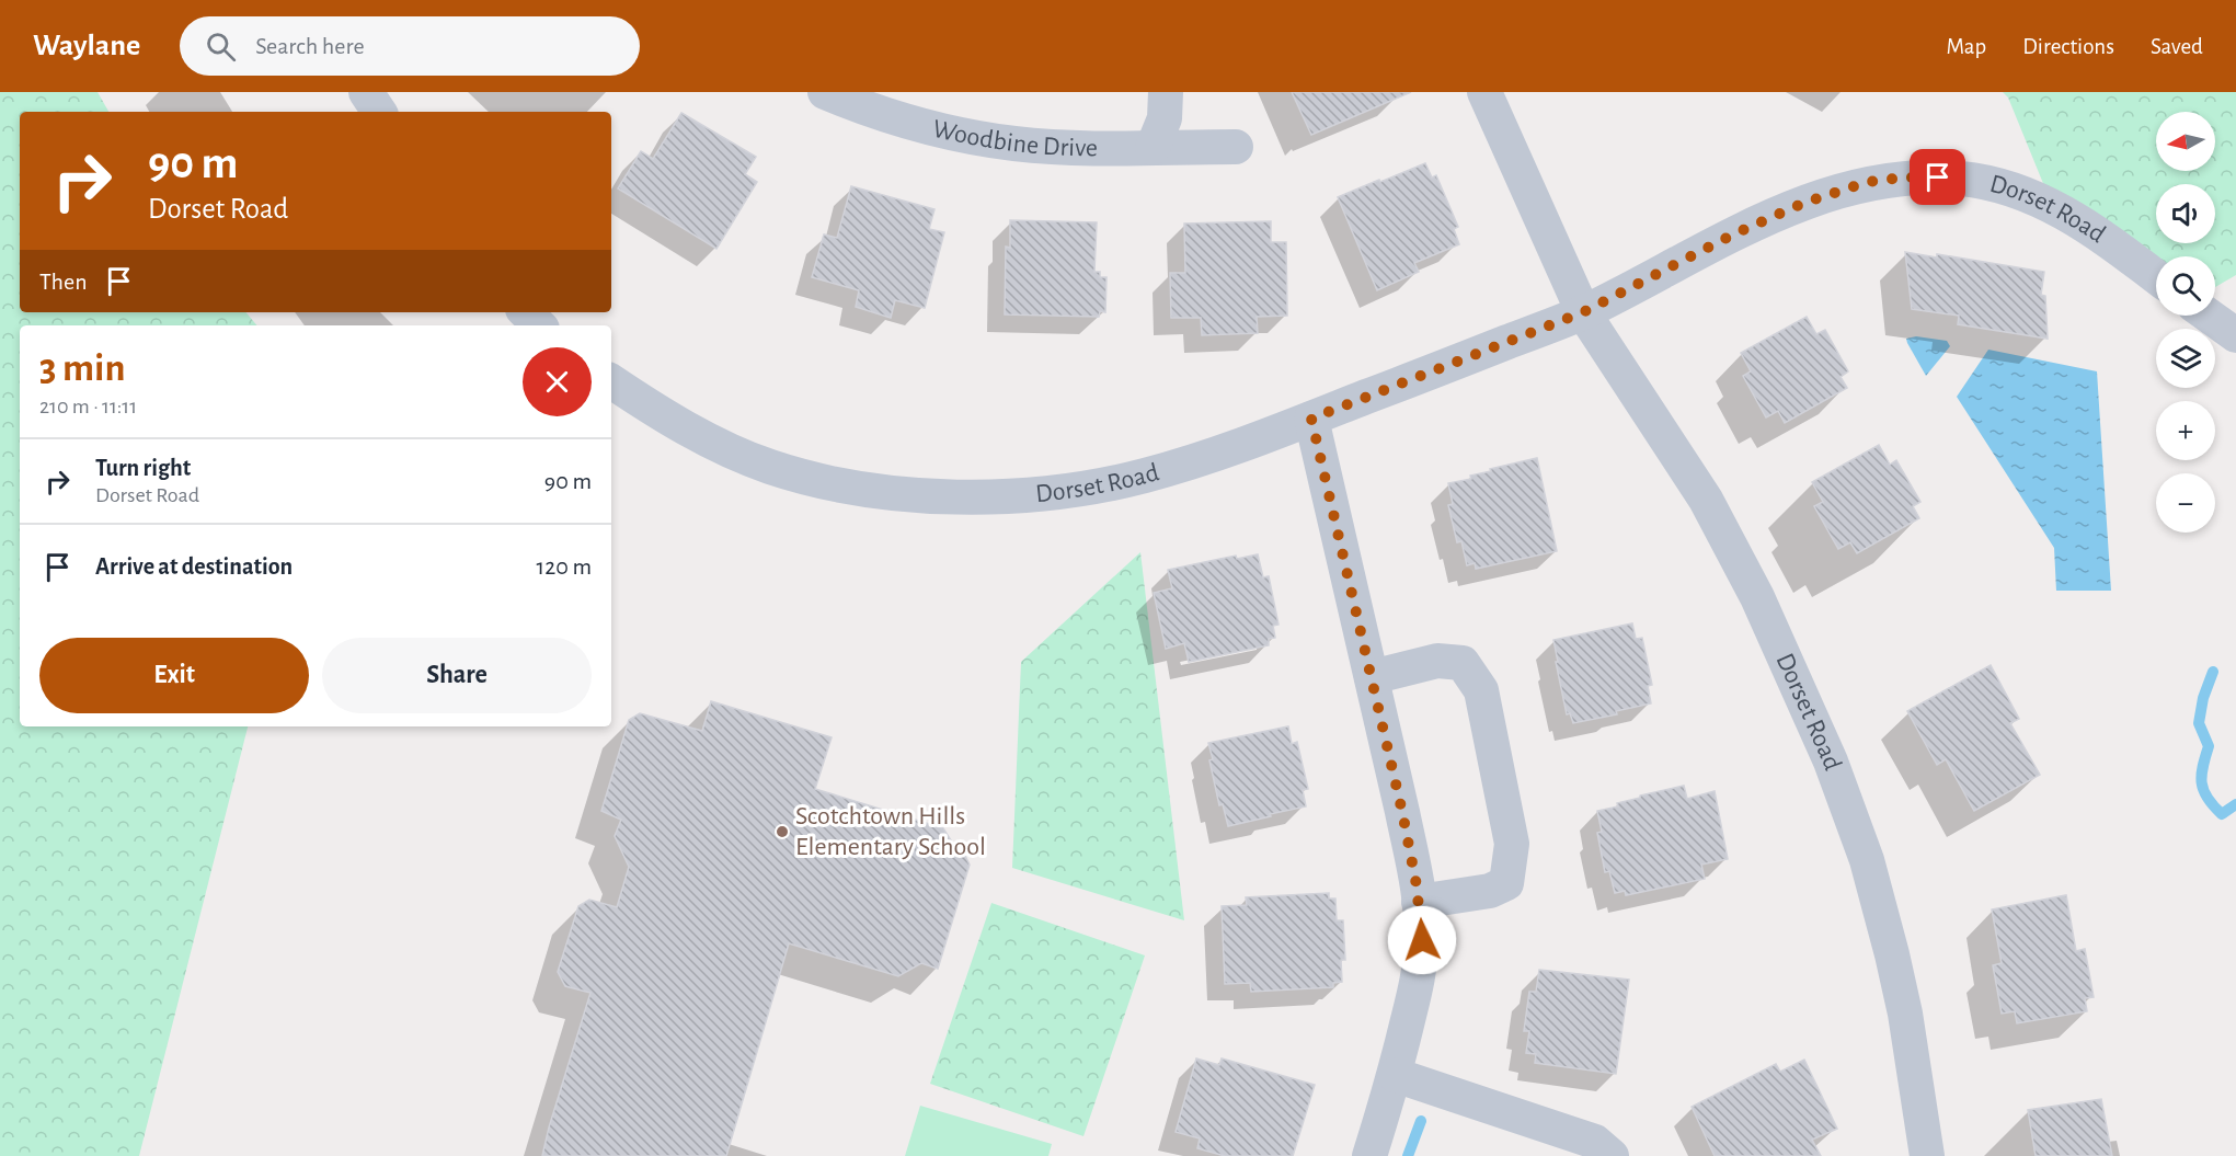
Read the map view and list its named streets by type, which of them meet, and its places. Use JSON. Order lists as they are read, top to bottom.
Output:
{
  "streets": {
    "street": ["Woodbine Drive", "Dorset Road"]
  },
  "places": ["Scotchtown Hills Elementary School"],
  "north": "left",
  "page": {
    "header": "Waylane",
    "search": "Search here",
    "nav": ["Map", "Directions", "Saved"],
    "map_buttons": ["+", "−"],
    "turn": ["90 m", "Dorset Road"],
    "then": "Then",
    "heading": ["3 min", "210 m · 11:11"],
    "list": [
      {
        "name": "Turn right",
        "note": "Dorset Road",
        "value": "90 m"
      },
      {
        "name": "Arrive at destination",
        "value": "120 m"
      }
    ],
    "buttons": ["Exit", "Share"]
  }
}
